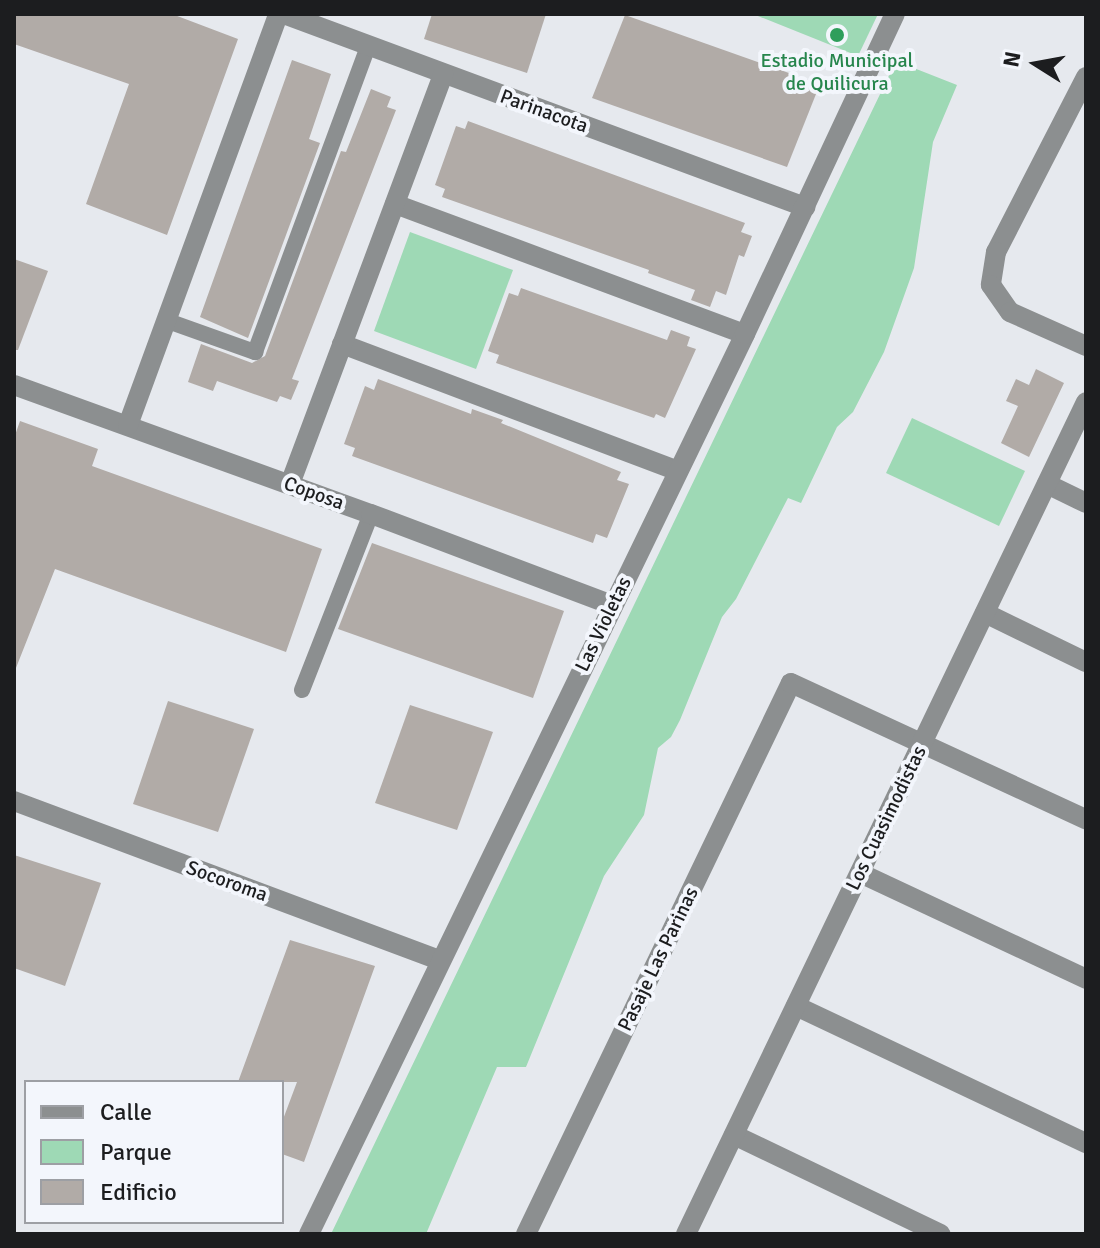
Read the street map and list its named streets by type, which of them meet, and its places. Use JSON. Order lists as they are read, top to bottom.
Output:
{
  "streets": {
    "street": [
      "Parinacota",
      "Coposa",
      "Las Violetas",
      "Los Cuasimodistas",
      "Socoroma",
      "Pasaje Las Parinas"
    ]
  },
  "crossings": [
    ["Parinacota", "Las Violetas"],
    ["Coposa", "Las Violetas"],
    ["Las Violetas", "Socoroma"],
    ["Los Cuasimodistas", "Pasaje Las Parinas"]
  ],
  "places": ["Estadio Municipal de Quilicura"],
  "legend": ["Calle", "Parque", "Edificio"],
  "north": "left"
}
